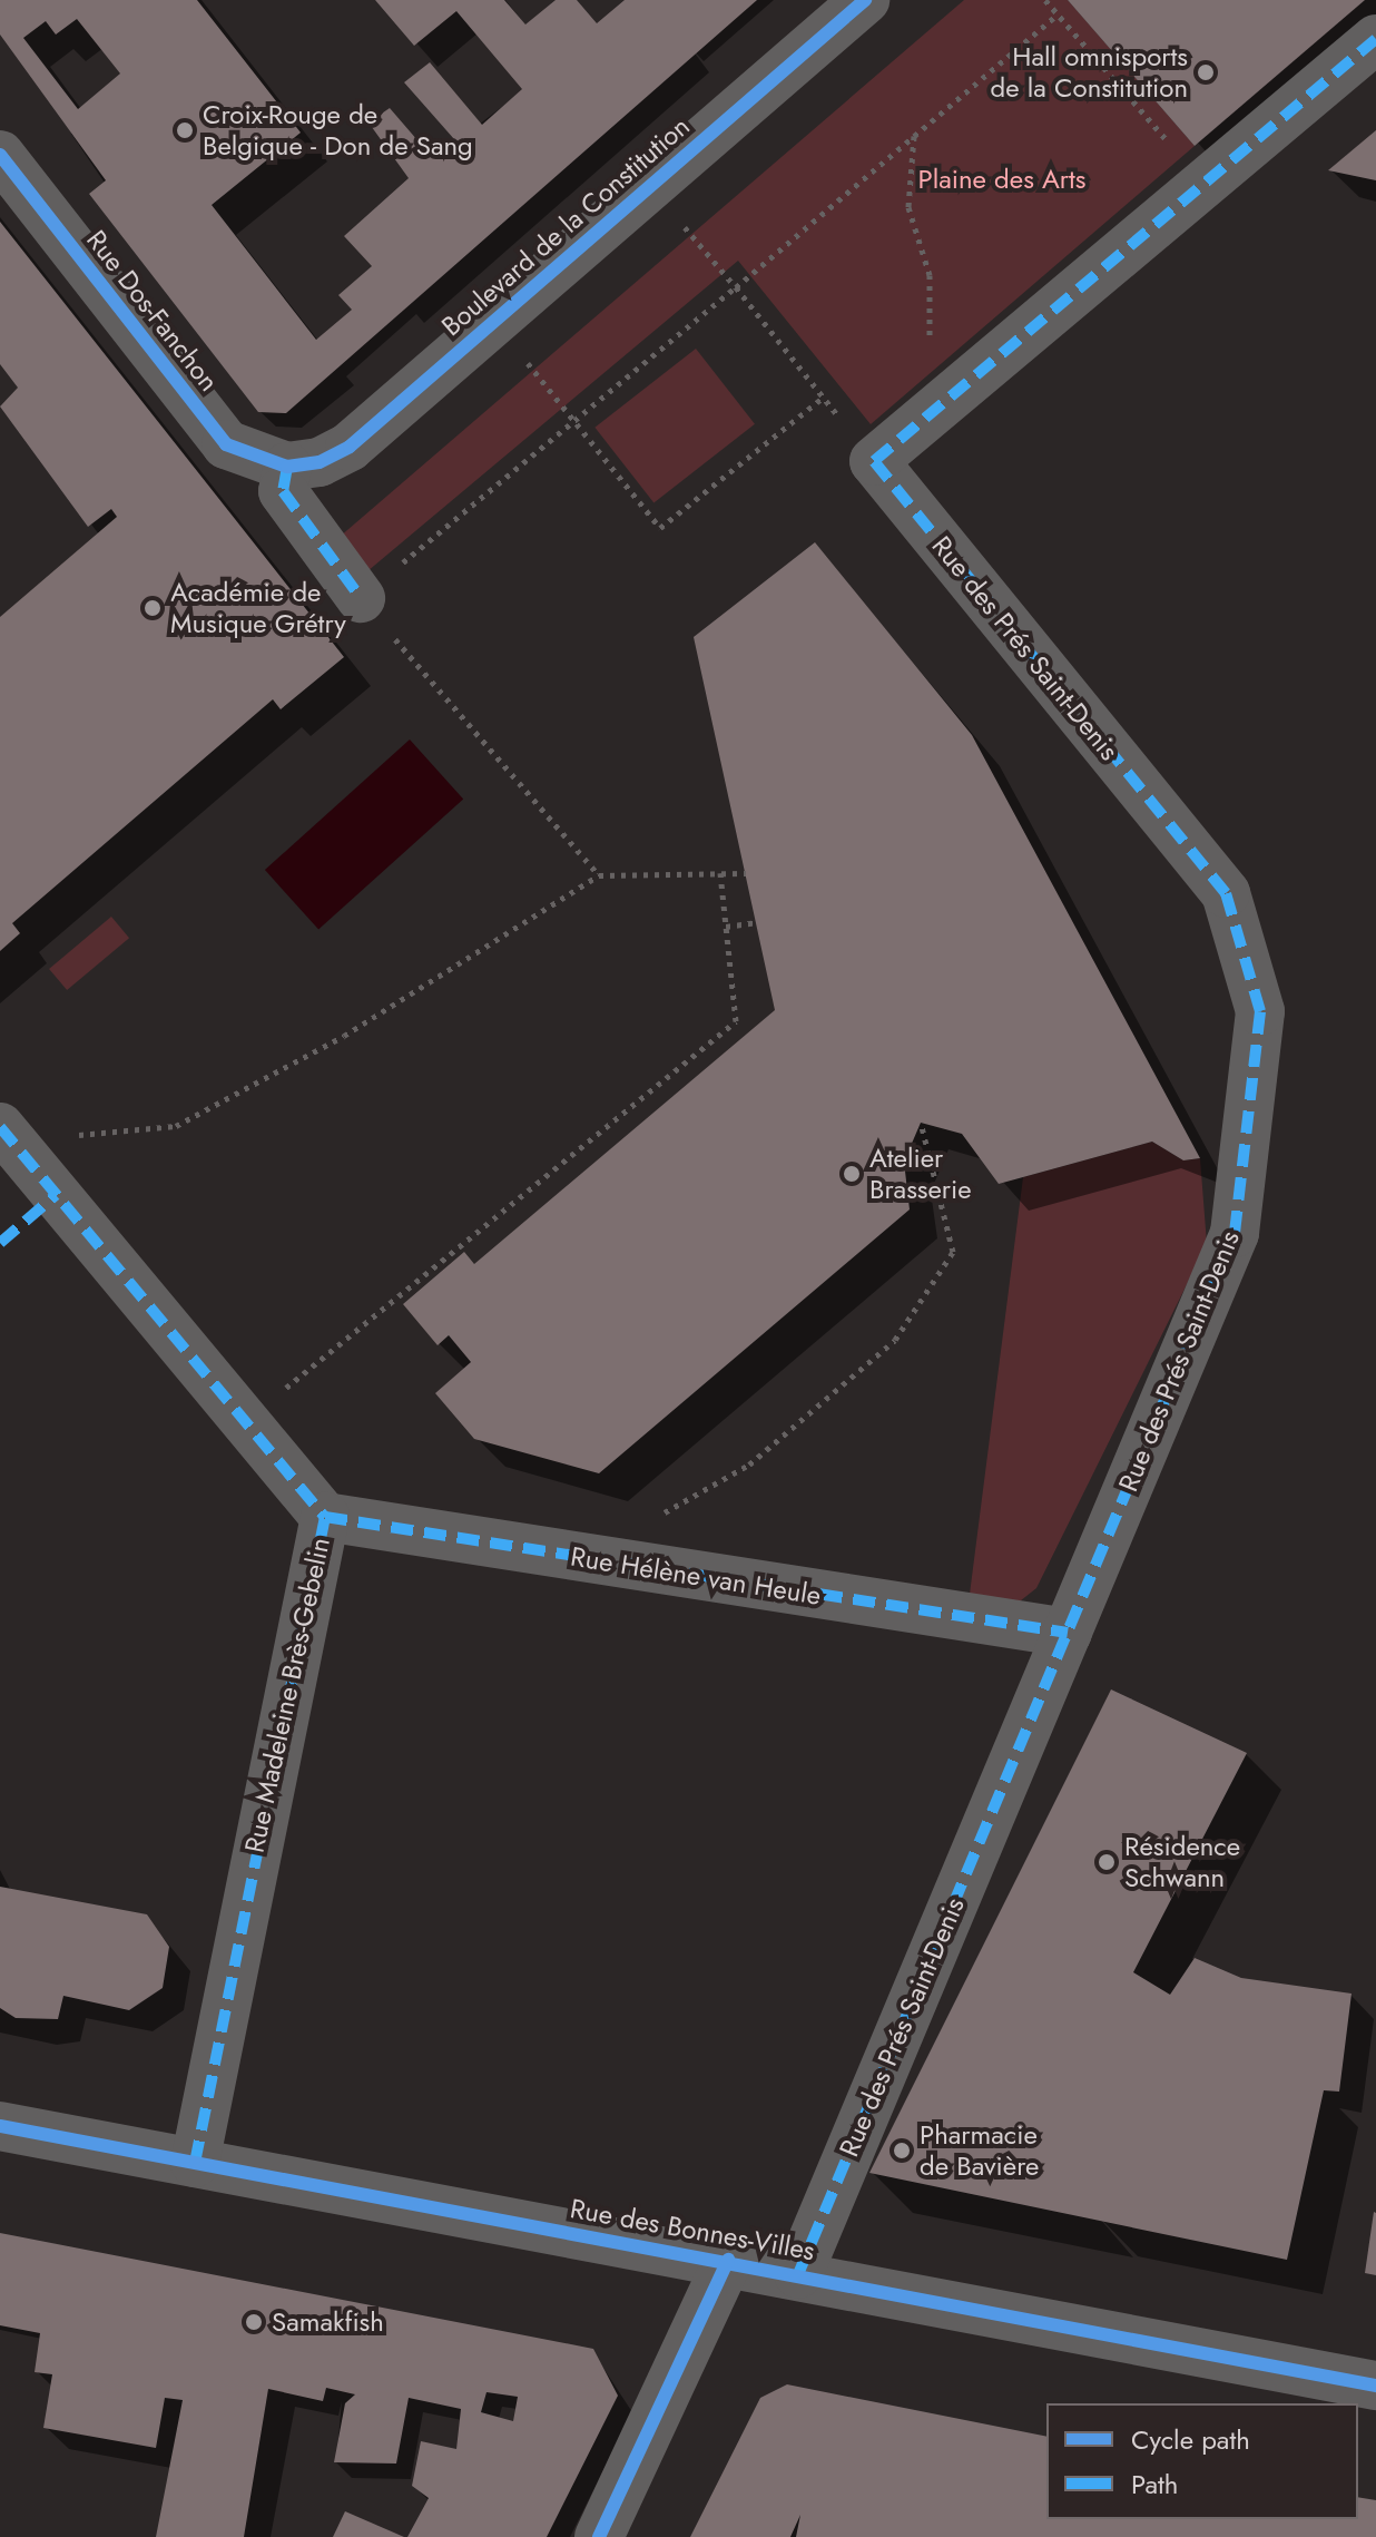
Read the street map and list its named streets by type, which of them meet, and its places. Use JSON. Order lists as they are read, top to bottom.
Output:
{
  "streets": {
    "street": [
      "Boulevard de la Constitution",
      "Rue Dos-Fanchon",
      "Rue des Prés Saint-Denis",
      "Rue Hélène van Heule",
      "Rue Madeleine Brès-Gebelin",
      "Rue des Bonnes-Villes"
    ]
  },
  "crossings": [
    ["Boulevard de la Constitution", "Rue Dos-Fanchon"],
    ["Rue des Prés Saint-Denis", "Rue Hélène van Heule"],
    ["Rue des Prés Saint-Denis", "Rue des Bonnes-Villes"],
    ["Rue Hélène van Heule", "Rue Madeleine Brès-Gebelin"],
    ["Rue Madeleine Brès-Gebelin", "Rue des Bonnes-Villes"]
  ],
  "parks": ["Plaine des Arts"],
  "places": [
    "Hall omnisports de la Constitution",
    "Croix-Rouge de Belgique - Don de Sang",
    "Académie de Musique Grétry",
    "Atelier Brasserie",
    "Résidence Schwann",
    "Pharmacie de Bavière",
    "Samakfish"
  ],
  "legend": ["Cycle path", "Path"]
}
